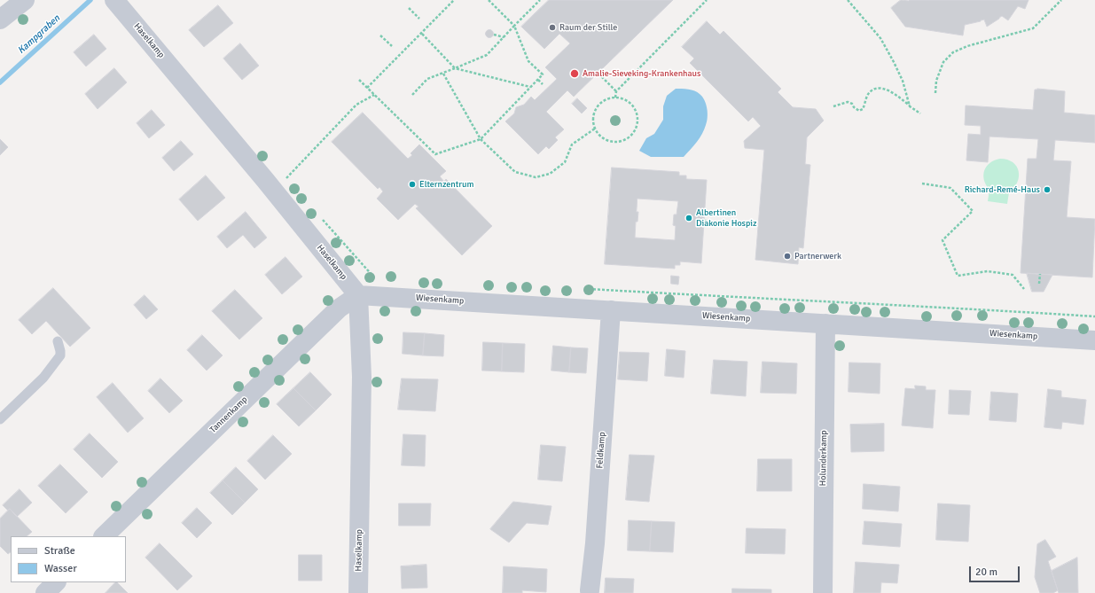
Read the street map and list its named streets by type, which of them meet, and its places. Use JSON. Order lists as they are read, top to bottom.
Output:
{
  "streets": {
    "street": [
      "Haselkamp",
      "Wiesenkamp",
      "Tannenkamp",
      "Feldkamp",
      "Holunderkamp"
    ]
  },
  "crossings": [
    ["Haselkamp", "Wiesenkamp"],
    ["Haselkamp", "Tannenkamp"],
    ["Wiesenkamp", "Tannenkamp"],
    ["Wiesenkamp", "Feldkamp"],
    ["Wiesenkamp", "Holunderkamp"]
  ],
  "water": ["Kampgraben"],
  "places": [
    "Raum der Stille",
    "Amalie-Sieveking-Krankenhaus",
    "Elternzentrum",
    "Richard-Remé-Haus",
    "Albertinen Diakonie Hospiz",
    "Partnerwerk"
  ],
  "legend": ["Straße", "Wasser"],
  "scale_bar": "20 m"
}
